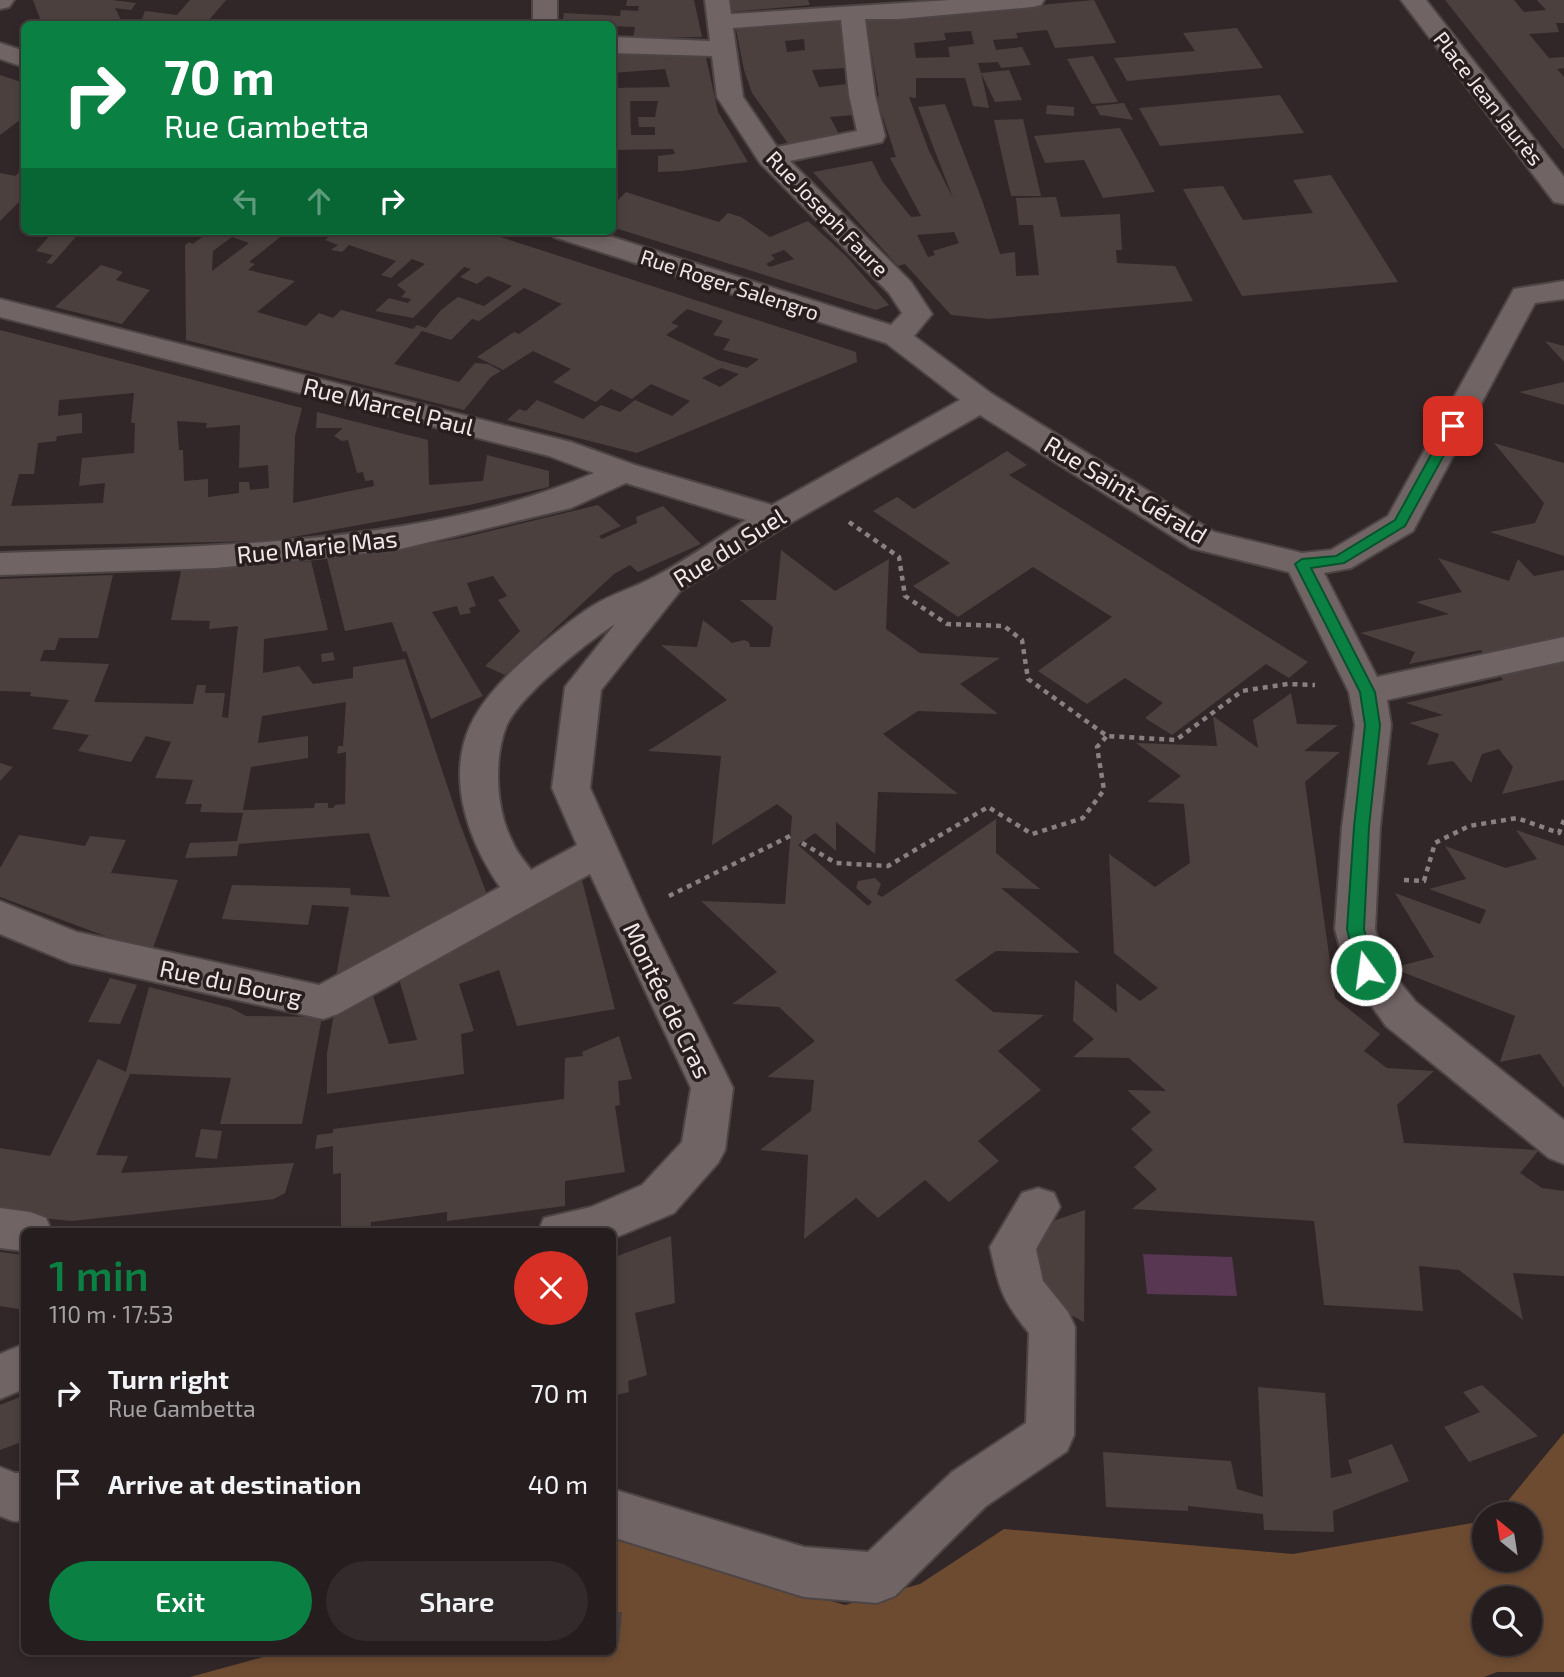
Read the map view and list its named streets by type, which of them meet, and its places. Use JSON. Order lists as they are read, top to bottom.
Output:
{
  "streets": {
    "street": [
      "Place Jean Jaurès",
      "Rue Joseph Faure",
      "Rue Roger Salengro",
      "Rue Marcel Paul",
      "Rue Saint-Gérald",
      "Rue Marie Mas",
      "Rue du Suel",
      "Rue du Bourg",
      "Montée de Cras"
    ]
  },
  "crossings": [
    ["Rue Joseph Faure", "Rue Roger Salengro"],
    ["Rue Roger Salengro", "Rue Saint-Gérald"],
    ["Rue Roger Salengro", "Rue du Suel"],
    ["Rue Marcel Paul", "Rue Marie Mas"],
    ["Rue Marcel Paul", "Rue du Suel"],
    ["Rue Saint-Gérald", "Rue du Suel"],
    ["Rue du Suel", "Rue du Bourg"],
    ["Rue du Suel", "Montée de Cras"],
    ["Rue du Bourg", "Montée de Cras"]
  ],
  "north": "top left",
  "page": {
    "turn": ["70 m", "Rue Gambetta"],
    "heading": ["1 min", "110 m · 17:53"],
    "list": [
      {
        "name": "Turn right",
        "note": "Rue Gambetta",
        "value": "70 m"
      },
      {
        "name": "Arrive at destination",
        "value": "40 m"
      }
    ],
    "buttons": ["Exit", "Share"]
  }
}
